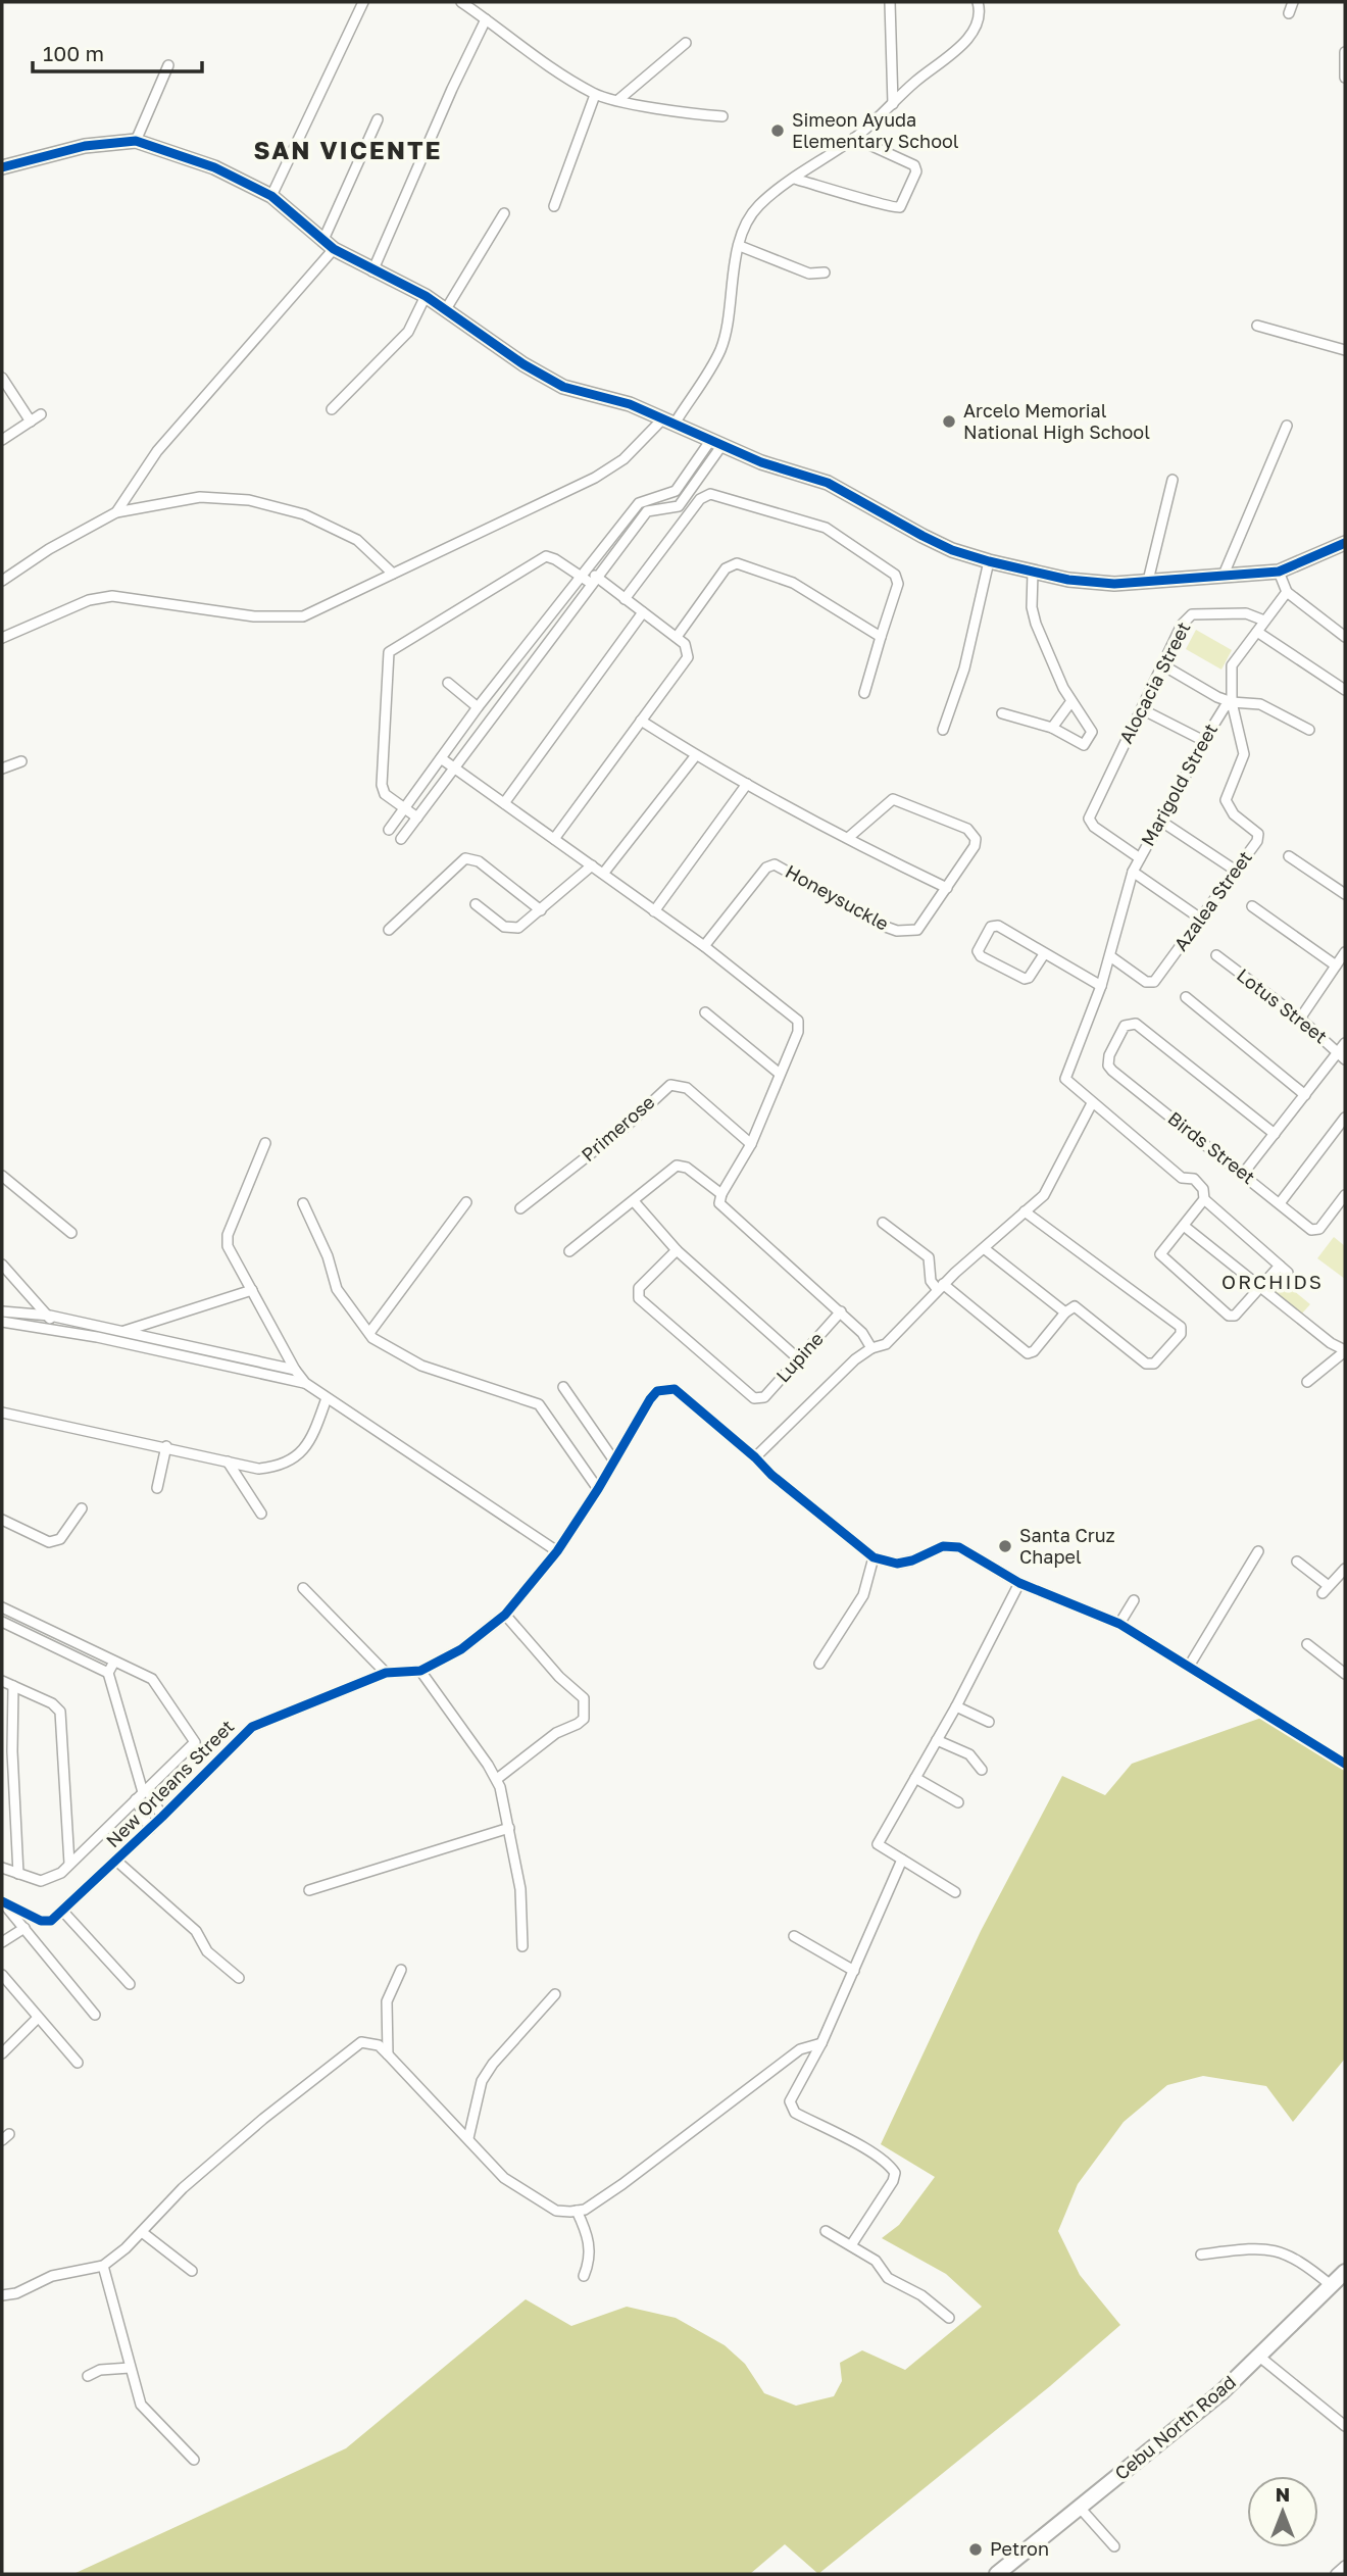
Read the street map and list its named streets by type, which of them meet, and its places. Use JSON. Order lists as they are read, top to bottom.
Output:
{
  "streets": {
    "main road": ["Cebu North Road"],
    "street": [
      "Alocacia Street",
      "Marigold Street",
      "Honeysuckle",
      "Azalea Street",
      "Lotus Street",
      "Primerose",
      "Birds Street",
      "Lupine",
      "New Orleans Street"
    ]
  },
  "crossings": [
    ["Alocacia Street", "Marigold Street"],
    ["Marigold Street", "Azalea Street"]
  ],
  "districts": ["SAN VICENTE", "ORCHIDS"],
  "places": [
    "Simeon Ayuda Elementary School",
    "Arcelo Memorial National High School",
    "Santa Cruz Chapel",
    "Petron"
  ],
  "scale_bar": "100 m",
  "north": "top"
}
